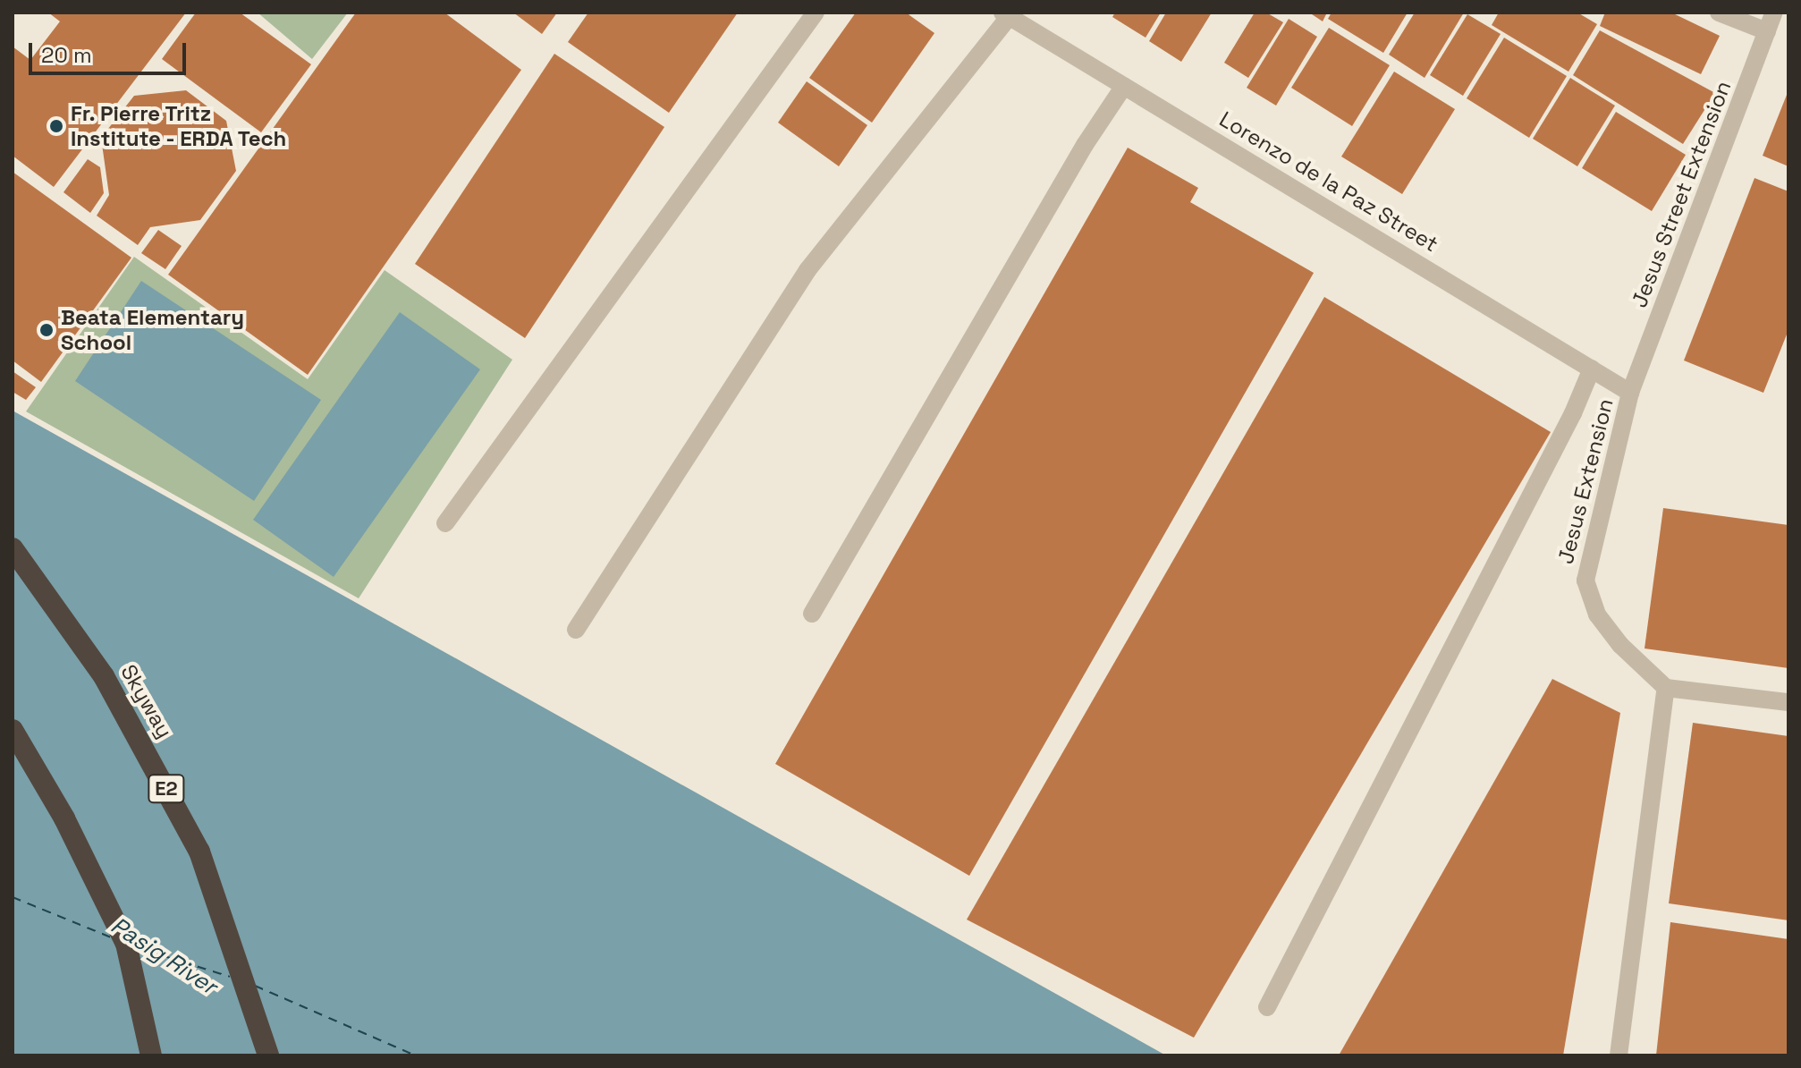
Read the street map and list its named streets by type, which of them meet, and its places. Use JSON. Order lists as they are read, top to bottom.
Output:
{
  "streets": {
    "highway": ["Skyway", "E2"],
    "street": ["Lorenzo de la Paz Street", "Jesus Street Extension", "Jesus Extension"]
  },
  "crossings": [
    ["Lorenzo de la Paz Street", "Jesus Street Extension"],
    ["Lorenzo de la Paz Street", "Jesus Extension"],
    ["Jesus Street Extension", "Jesus Extension"]
  ],
  "water": ["Pasig River"],
  "places": ["Fr. Pierre Tritz Institute - ERDA Tech", "Beata Elementary School"],
  "scale_bar": "20 m"
}
